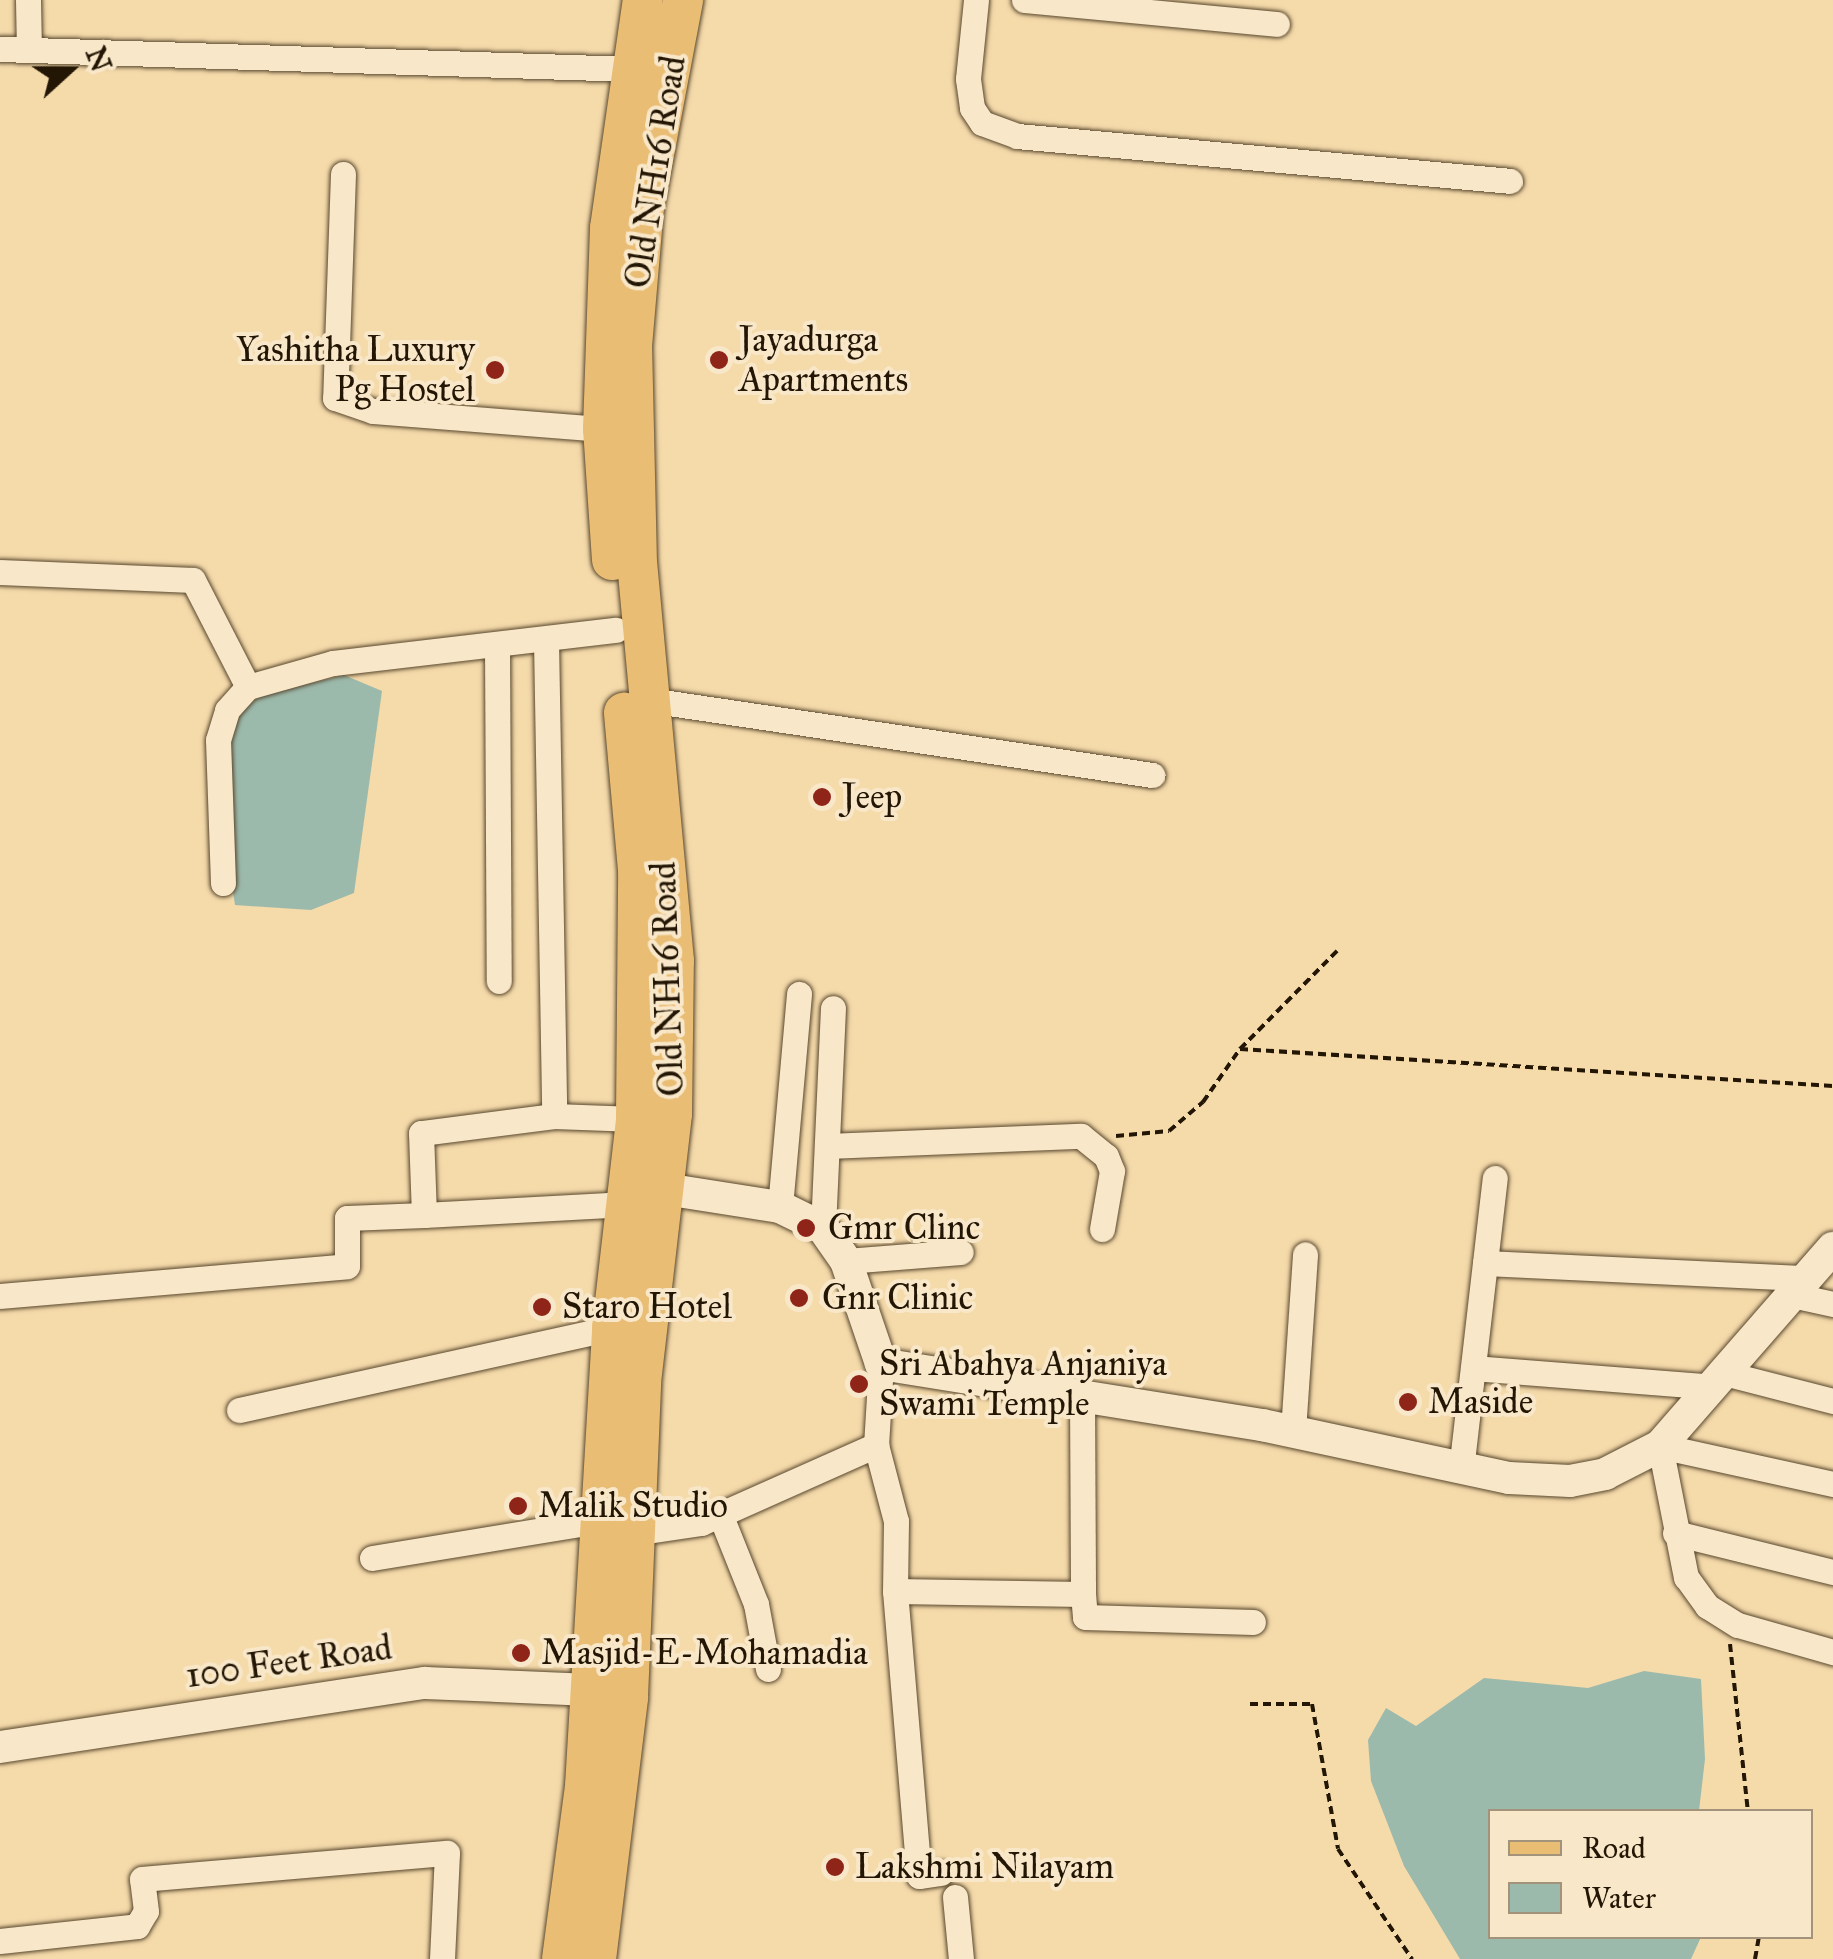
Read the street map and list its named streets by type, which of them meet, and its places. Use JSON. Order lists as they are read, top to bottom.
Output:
{
  "streets": {
    "main road": ["Old NH16 Road"],
    "street": ["100 Feet Road"]
  },
  "crossings": [
    ["Old NH16 Road", "100 Feet Road"]
  ],
  "places": [
    "Jayadurga Apartments",
    "Yashitha Luxury Pg Hostel",
    "Jeep",
    "Gmr Clinc",
    "Gnr Clinic",
    "Staro Hotel",
    "Sri Abahya Anjaniya Swami Temple",
    "Maside",
    "Malik Studio",
    "Masjid-E-Mohamadia",
    "Lakshmi Nilayam"
  ],
  "legend": ["Road", "Water"],
  "north": "right"
}
